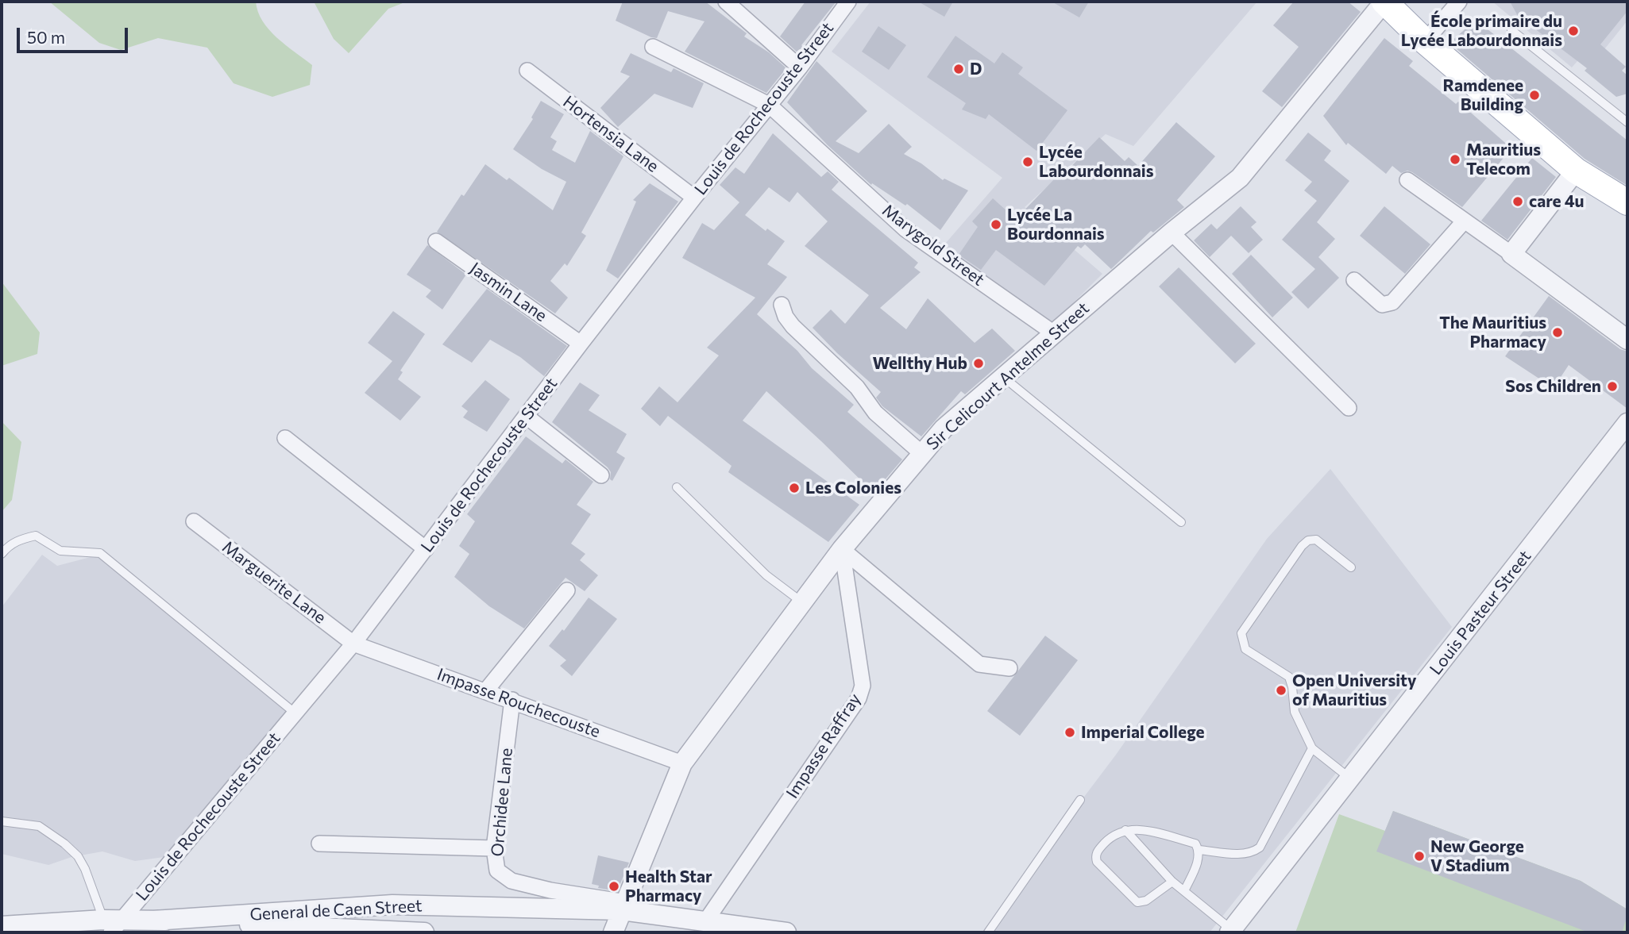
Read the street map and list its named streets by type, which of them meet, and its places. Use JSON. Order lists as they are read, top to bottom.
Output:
{
  "streets": {
    "street": [
      "Louis de Rochecouste Street",
      "Hortensia Lane",
      "Marygold Street",
      "Jasmin Lane",
      "Sir Celicourt Antelme Street",
      "Marguerite Lane",
      "Louis Pasteur Street",
      "Impasse Rouchecouste",
      "Impasse Raffray",
      "Orchidee Lane",
      "General de Caen Street"
    ]
  },
  "crossings": [
    ["Louis de Rochecouste Street", "Hortensia Lane"],
    ["Louis de Rochecouste Street", "Marygold Street"],
    ["Louis de Rochecouste Street", "Jasmin Lane"],
    ["Louis de Rochecouste Street", "Marguerite Lane"],
    ["Louis de Rochecouste Street", "Impasse Rouchecouste"],
    ["Marygold Street", "Sir Celicourt Antelme Street"],
    ["Sir Celicourt Antelme Street", "Impasse Rouchecouste"],
    ["Sir Celicourt Antelme Street", "Impasse Raffray"],
    ["Sir Celicourt Antelme Street", "Orchidee Lane"],
    ["Sir Celicourt Antelme Street", "General de Caen Street"],
    ["Marguerite Lane", "Impasse Rouchecouste"],
    ["Impasse Rouchecouste", "Orchidee Lane"],
    ["Impasse Raffray", "General de Caen Street"],
    ["Orchidee Lane", "General de Caen Street"]
  ],
  "places": [
    "École primaire du Lycée Labourdonnais",
    "D",
    "Ramdenee Building",
    "Mauritius Telecom",
    "Lycée Labourdonnais",
    "care 4u",
    "Lycée La Bourdonnais",
    "The Mauritius Pharmacy",
    "Wellthy Hub",
    "Sos Children",
    "Les Colonies",
    "Open University of Mauritius",
    "Imperial College",
    "New George V Stadium",
    "Health Star Pharmacy"
  ],
  "scale_bar": "50 m"
}
